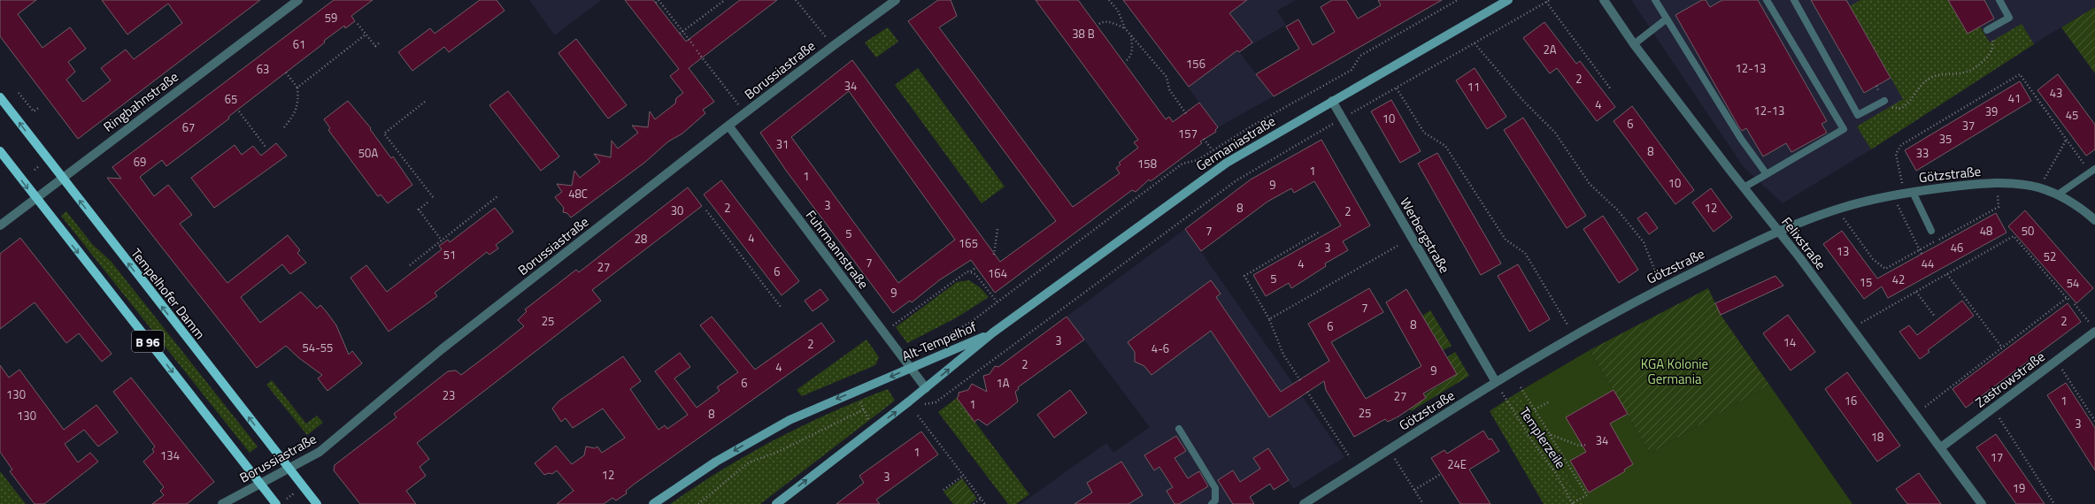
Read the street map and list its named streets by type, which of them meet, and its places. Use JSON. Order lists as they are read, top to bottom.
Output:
{
  "streets": {
    "main road": ["Tempelhofer Damm", "B 96"],
    "street": [
      "Borussiastraße",
      "Ringbahnstraße",
      "Germaniastraße",
      "Götzstraße",
      "Werbergstraße",
      "Felixstraße",
      "Fuhrmannstraße",
      "Alt-Tempelhof",
      "Zastrowstraße"
    ],
    "path": ["Templerzeile"]
  },
  "crossings": [
    ["Borussiastraße", "Fuhrmannstraße"],
    ["Borussiastraße", "Tempelhofer Damm"],
    ["Borussiastraße", "B 96"],
    ["Ringbahnstraße", "Tempelhofer Damm"],
    ["Ringbahnstraße", "B 96"],
    ["Germaniastraße", "Werbergstraße"],
    ["Germaniastraße", "Alt-Tempelhof"],
    ["Götzstraße", "Werbergstraße"],
    ["Götzstraße", "Felixstraße"],
    ["Götzstraße", "Templerzeile"],
    ["Werbergstraße", "Templerzeile"],
    ["Felixstraße", "Zastrowstraße"],
    ["Fuhrmannstraße", "Alt-Tempelhof"]
  ],
  "parks": ["KGA Kolonie Germania"],
  "house_numbers": [
    "59",
    "38 B",
    "61",
    "2A",
    "156",
    "12-13",
    "63",
    "2",
    "34",
    "11",
    "43",
    "41",
    "65",
    "4",
    "12-13",
    "39",
    "45",
    "10",
    "6",
    "37",
    "67",
    "157",
    "35",
    "31",
    "8",
    "50A",
    "33",
    "69",
    "158",
    "1",
    "1",
    "10",
    "9",
    "48C",
    "3",
    "2",
    "8",
    "12",
    "30",
    "2",
    "7",
    "48",
    "50",
    "5",
    "4",
    "28",
    "165",
    "3",
    "46",
    "13",
    "51",
    "52",
    "7",
    "4",
    "44",
    "27",
    "6",
    "164",
    "5",
    "42",
    "15",
    "54",
    "9",
    "7",
    "25",
    "2",
    "8",
    "6",
    "3",
    "14",
    "2",
    "54-55",
    "4-6",
    "2",
    "4",
    "9",
    "6",
    "1A",
    "130",
    "23",
    "27",
    "16",
    "1",
    "1",
    "25",
    "8",
    "130",
    "3",
    "18",
    "34",
    "1",
    "134",
    "17",
    "24E",
    "12",
    "3",
    "19"
  ]
}
